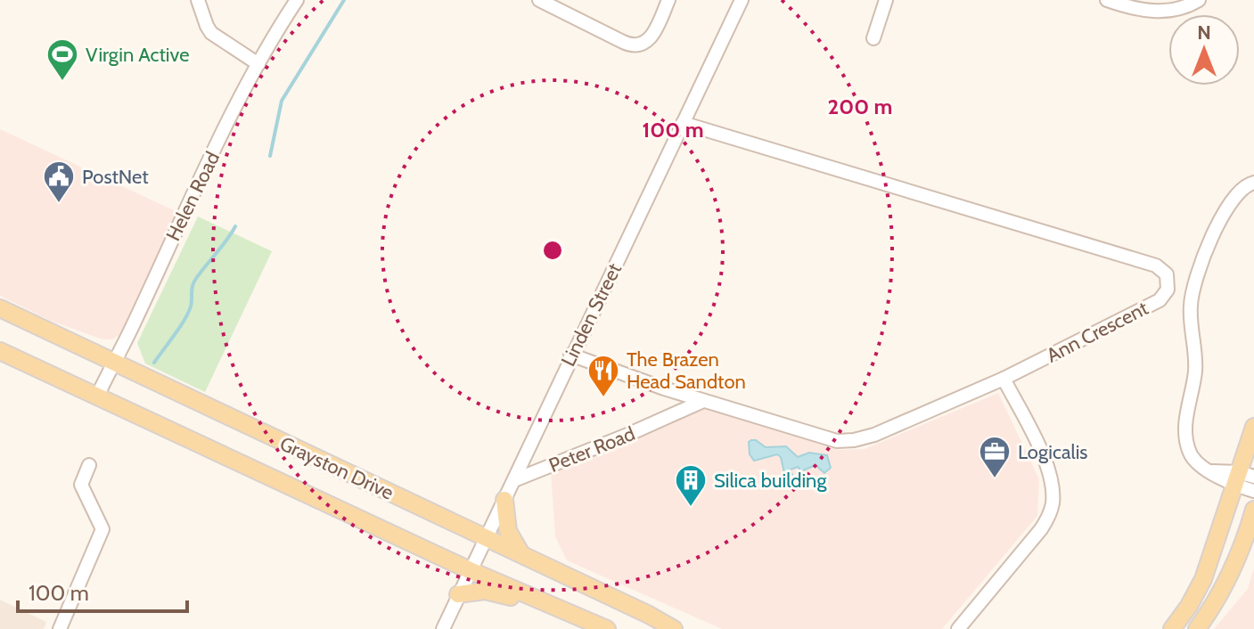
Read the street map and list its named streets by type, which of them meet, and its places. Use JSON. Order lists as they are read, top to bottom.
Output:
{
  "streets": {
    "main road": ["Grayston Drive"],
    "street": [
      "Helen Road",
      "Linden Street",
      "Ann Crescent",
      "Peter Road"
    ]
  },
  "crossings": [
    ["Helen Road", "Grayston Drive"],
    ["Linden Street", "Ann Crescent"],
    ["Linden Street", "Peter Road"],
    ["Linden Street", "Grayston Drive"],
    ["Ann Crescent", "Peter Road"]
  ],
  "places": {
    "sports": ["Virgin Active"],
    "public building": ["PostNet"],
    "restaurant": ["The Brazen Head Sandton"],
    "office": ["Logicalis"],
    "building": ["Silica building"]
  },
  "scale_bar": "100 m",
  "north": "top",
  "rings": ["200 m", "100 m"]
}
